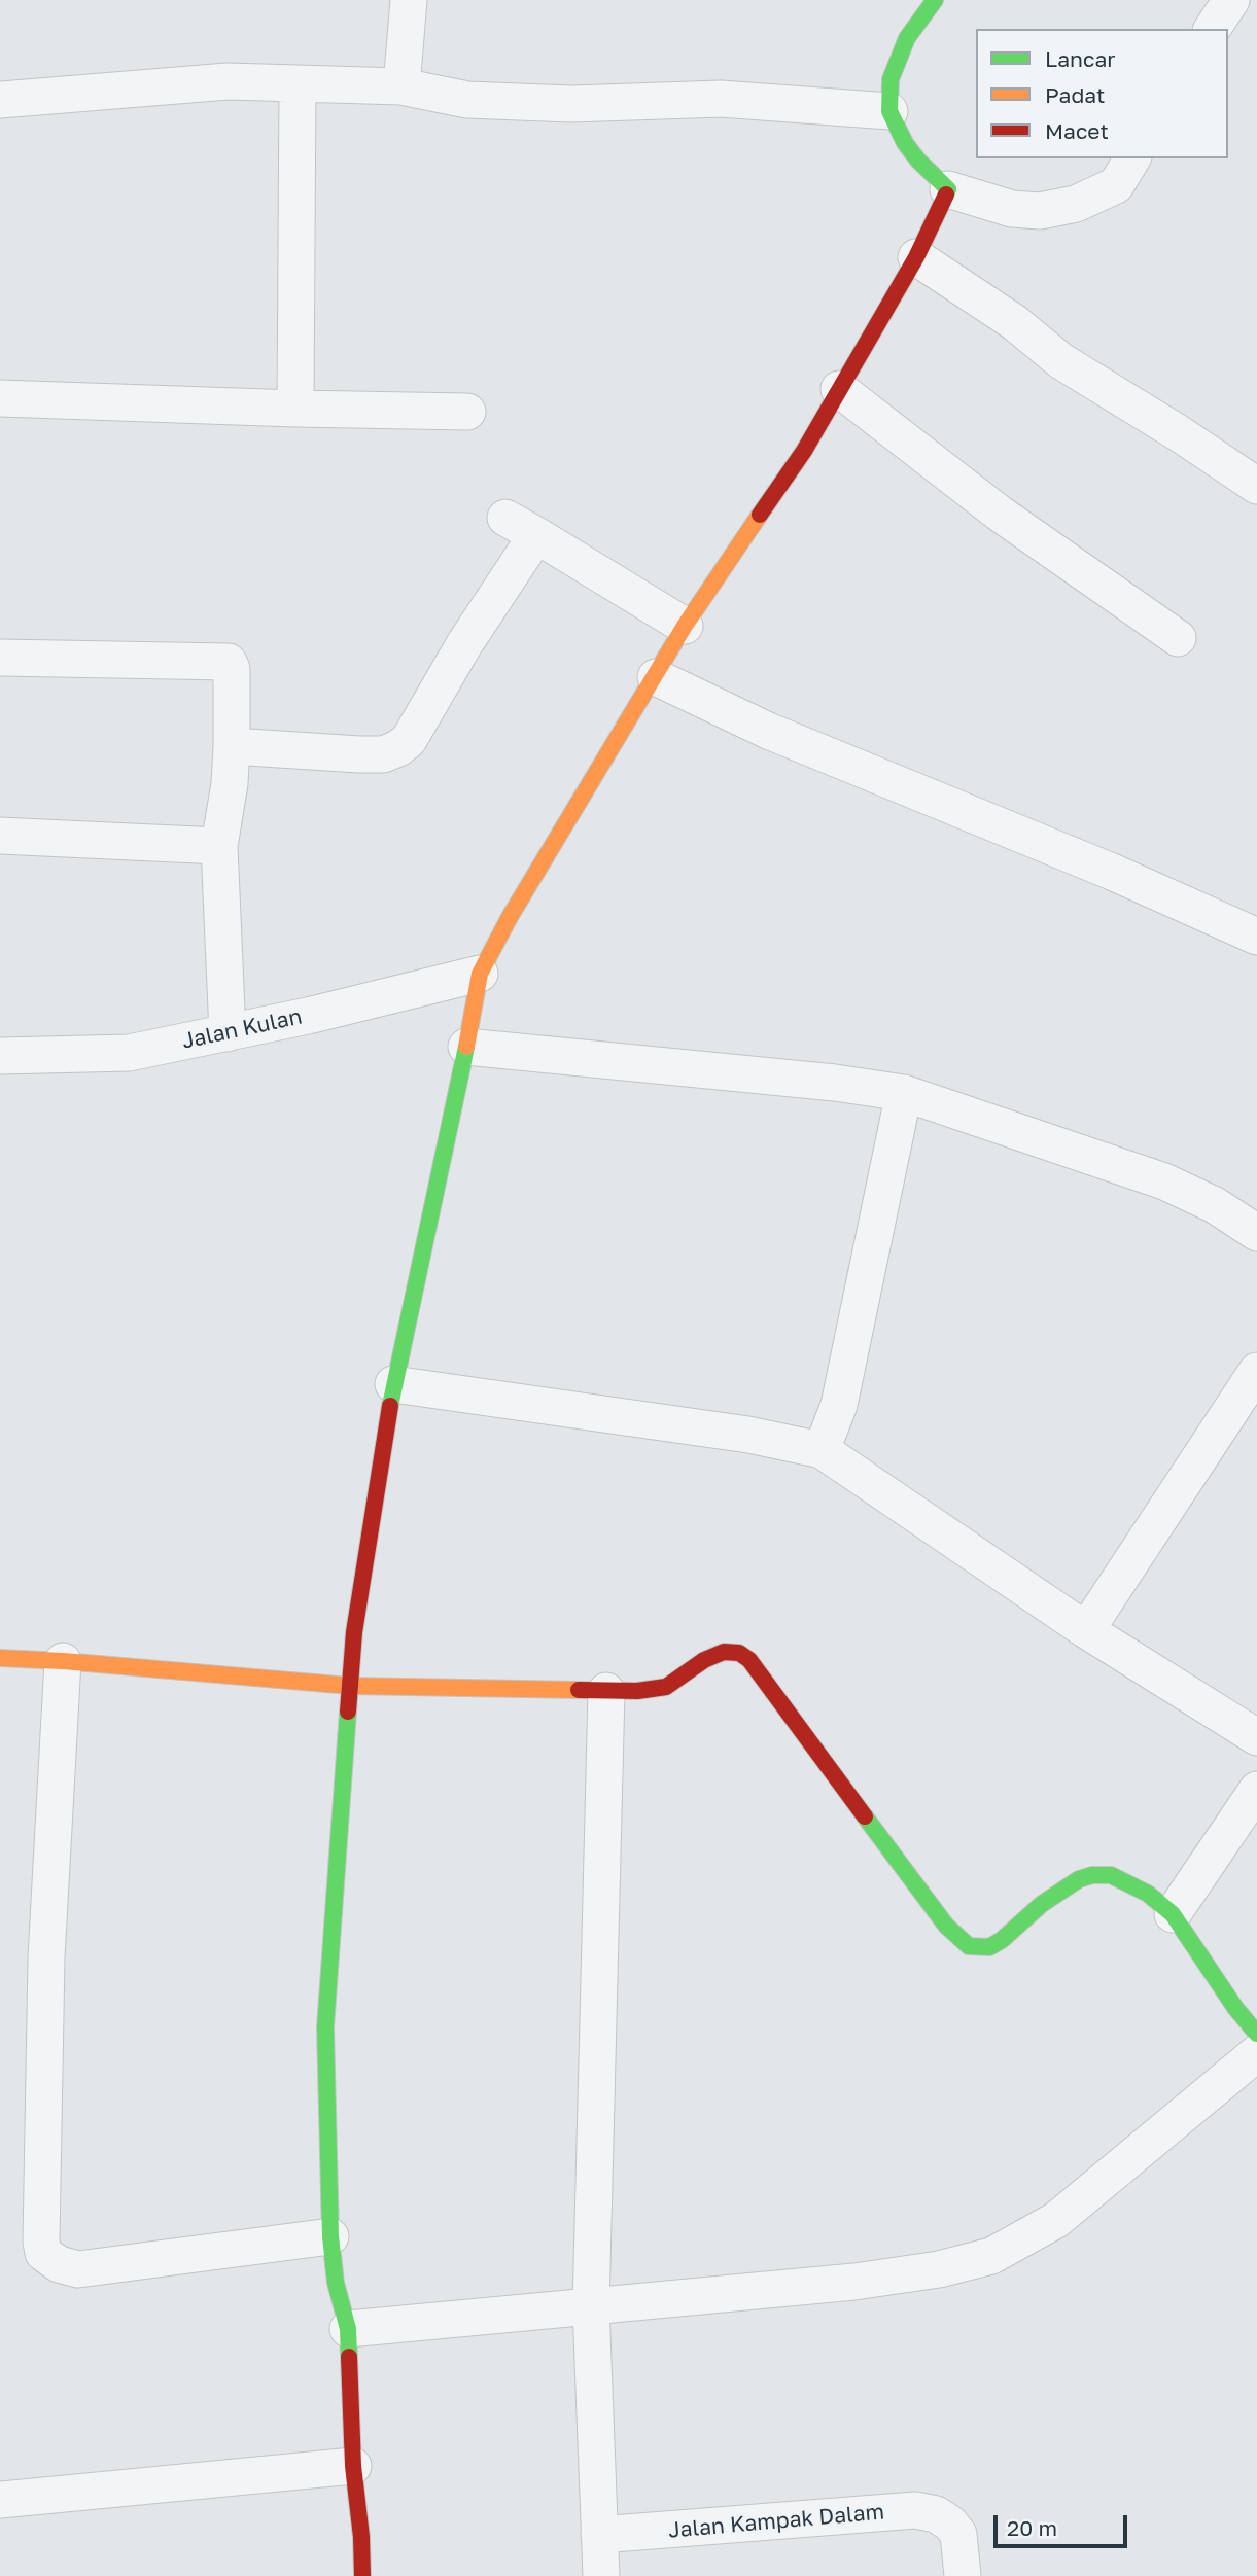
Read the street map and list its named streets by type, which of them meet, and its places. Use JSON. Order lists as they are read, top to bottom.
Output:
{
  "streets": {
    "street": ["Jalan Kulan", "Jalan Kampak Dalam"]
  },
  "legend": ["Lancar", "Padat", "Macet"],
  "scale_bar": "20 m"
}
